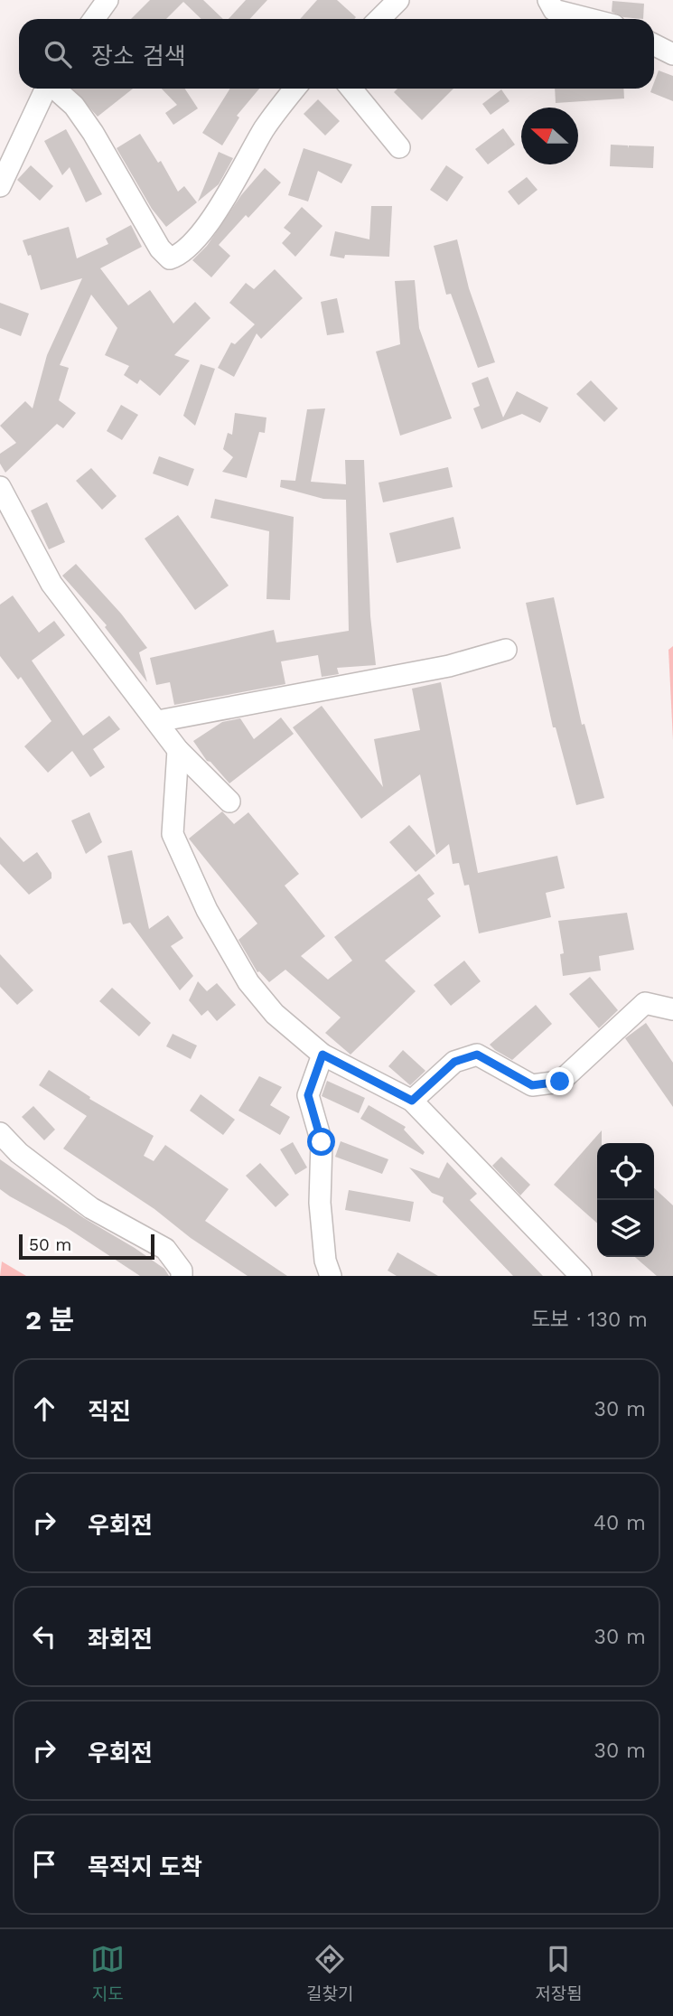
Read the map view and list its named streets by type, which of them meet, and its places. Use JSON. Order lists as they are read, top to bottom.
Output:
{
  "scale_bar": "50 m",
  "north": "left",
  "page": {
    "search": "장소 검색",
    "scale": "50 m",
    "heading": ["2 분", "도보 · 130 m"],
    "list": [
      ["직진", "30 m"],
      ["우회전", "40 m"],
      ["좌회전", "30 m"],
      ["우회전", "30 m"],
      "목적지 도착"
    ],
    "nav": ["지도", "길찾기", "저장됨"]
  }
}
